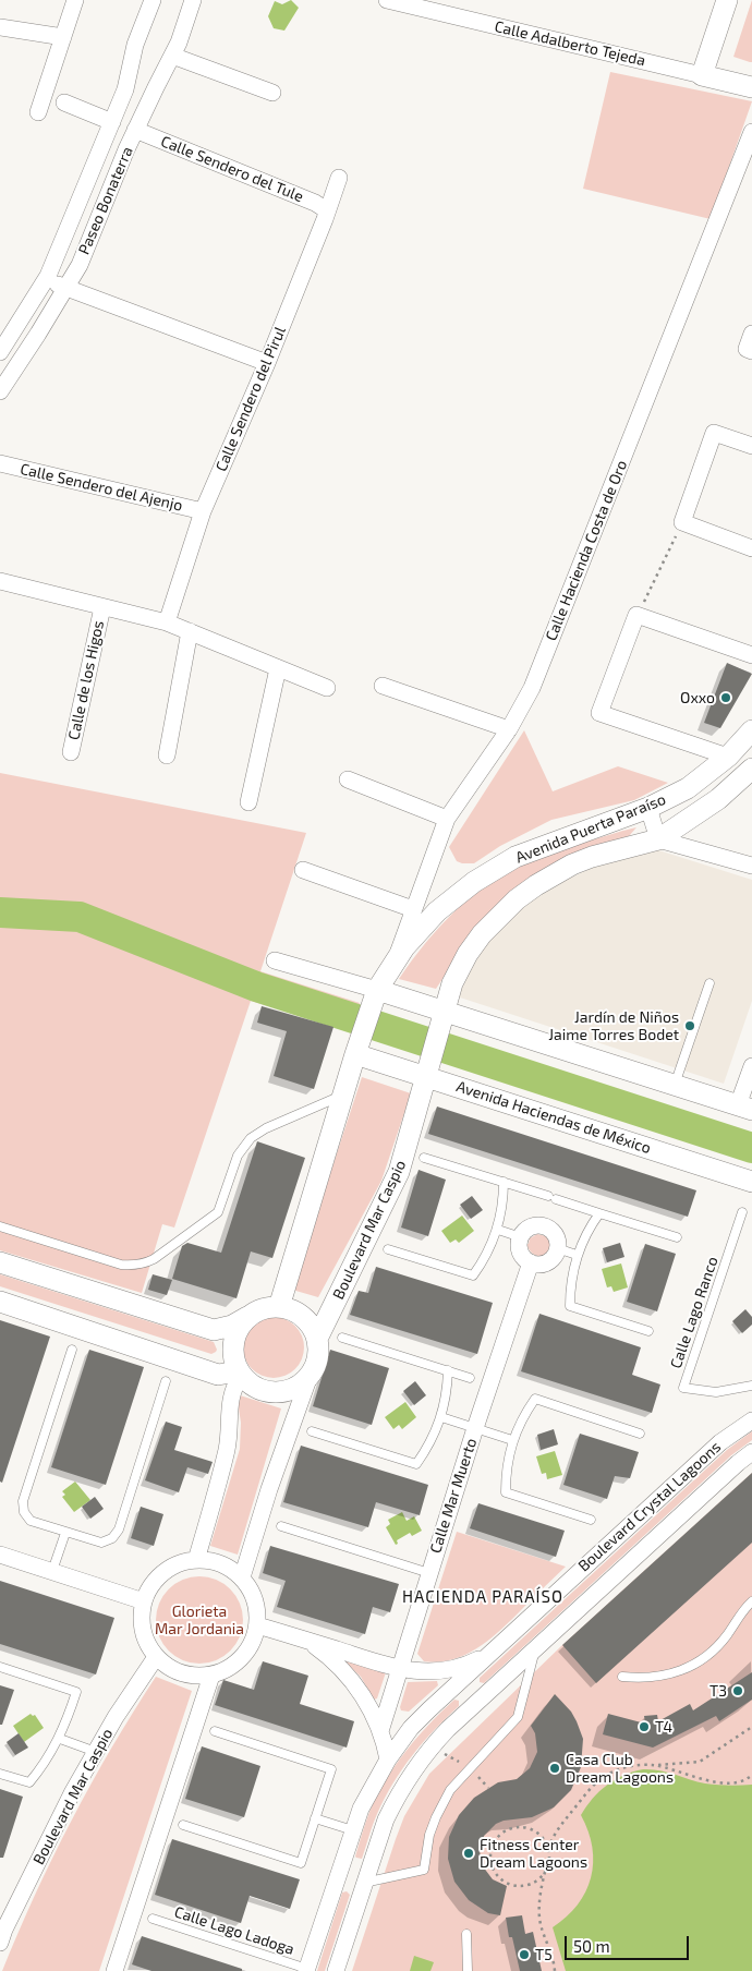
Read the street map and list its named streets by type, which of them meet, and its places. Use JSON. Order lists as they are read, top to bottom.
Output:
{
  "streets": {
    "street": [
      "Calle Adalberto Tejeda",
      "Calle Sendero del Tule",
      "Paseo Bonaterra",
      "Calle Sendero del Pirul",
      "Calle Sendero del Ajenjo",
      "Calle Hacienda Costa de Oro",
      "Calle de los Higos",
      "Avenida Puerta Paraíso",
      "Avenida Haciendas de México",
      "Boulevard Mar Caspio",
      "Calle Mar Muerto",
      "Boulevard Crystal Lagoons"
    ],
    "lane": ["Calle Lago Ranco", "Calle Lago Ladoga"]
  },
  "crossings": [
    ["Calle Sendero del Tule", "Paseo Bonaterra"],
    ["Calle Sendero del Tule", "Calle Sendero del Pirul"],
    ["Calle Sendero del Pirul", "Calle Sendero del Ajenjo"],
    ["Calle Hacienda Costa de Oro", "Avenida Puerta Paraíso"],
    ["Avenida Puerta Paraíso", "Boulevard Mar Caspio"],
    ["Avenida Haciendas de México", "Boulevard Mar Caspio"],
    ["Boulevard Crystal Lagoons", "Calle Lago Ladoga"]
  ],
  "districts": ["HACIENDA PARAÍSO"],
  "parks": ["Glorieta Mar Jordania"],
  "places": [
    "Oxxo",
    "Jardín de Niños Jaime Torres Bodet",
    "T3",
    "T4",
    "Casa Club Dream Lagoons",
    "Fitness Center Dream Lagoons",
    "T5"
  ],
  "scale_bar": "50 m"
}
